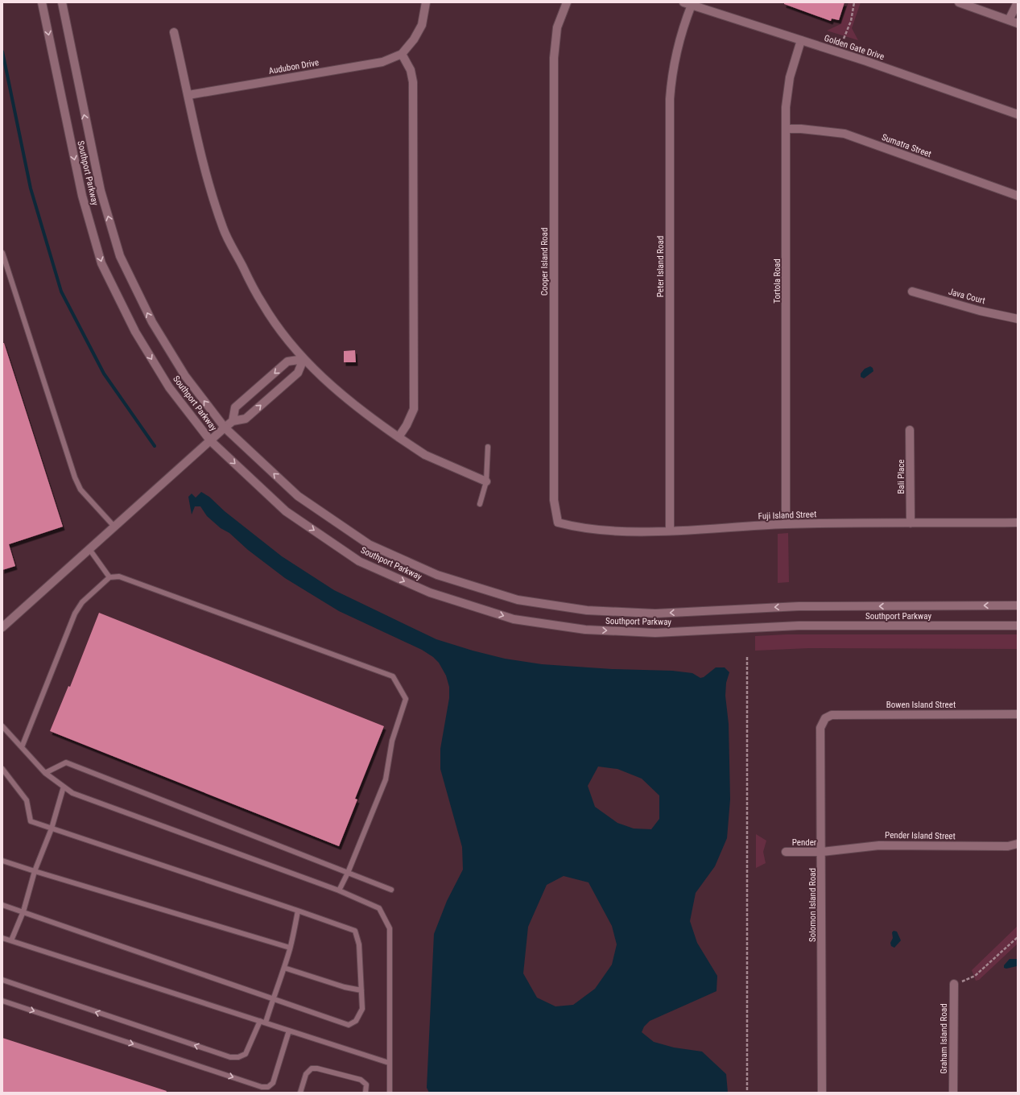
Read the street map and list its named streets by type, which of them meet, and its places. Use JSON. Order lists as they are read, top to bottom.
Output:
{
  "streets": {
    "street": [
      "Golden Gate Drive",
      "Audubon Drive",
      "Sumatra Street",
      "Southport Parkway",
      "Cooper Island Road",
      "Peter Island Road",
      "Tortola Road",
      "Java Court",
      "Bali Place",
      "Fuji Island Street",
      "Bowen Island Street",
      "Pender Island Street",
      "Pender",
      "Solomon Island Road",
      "Graham Island Road"
    ]
  },
  "crossings": [
    ["Golden Gate Drive", "Peter Island Road"],
    ["Golden Gate Drive", "Tortola Road"],
    ["Sumatra Street", "Tortola Road"],
    ["Cooper Island Road", "Fuji Island Street"],
    ["Peter Island Road", "Fuji Island Street"],
    ["Tortola Road", "Fuji Island Street"],
    ["Bali Place", "Fuji Island Street"],
    ["Bowen Island Street", "Solomon Island Road"],
    ["Pender Island Street", "Pender"],
    ["Pender Island Street", "Solomon Island Road"],
    ["Pender", "Solomon Island Road"]
  ]
}
